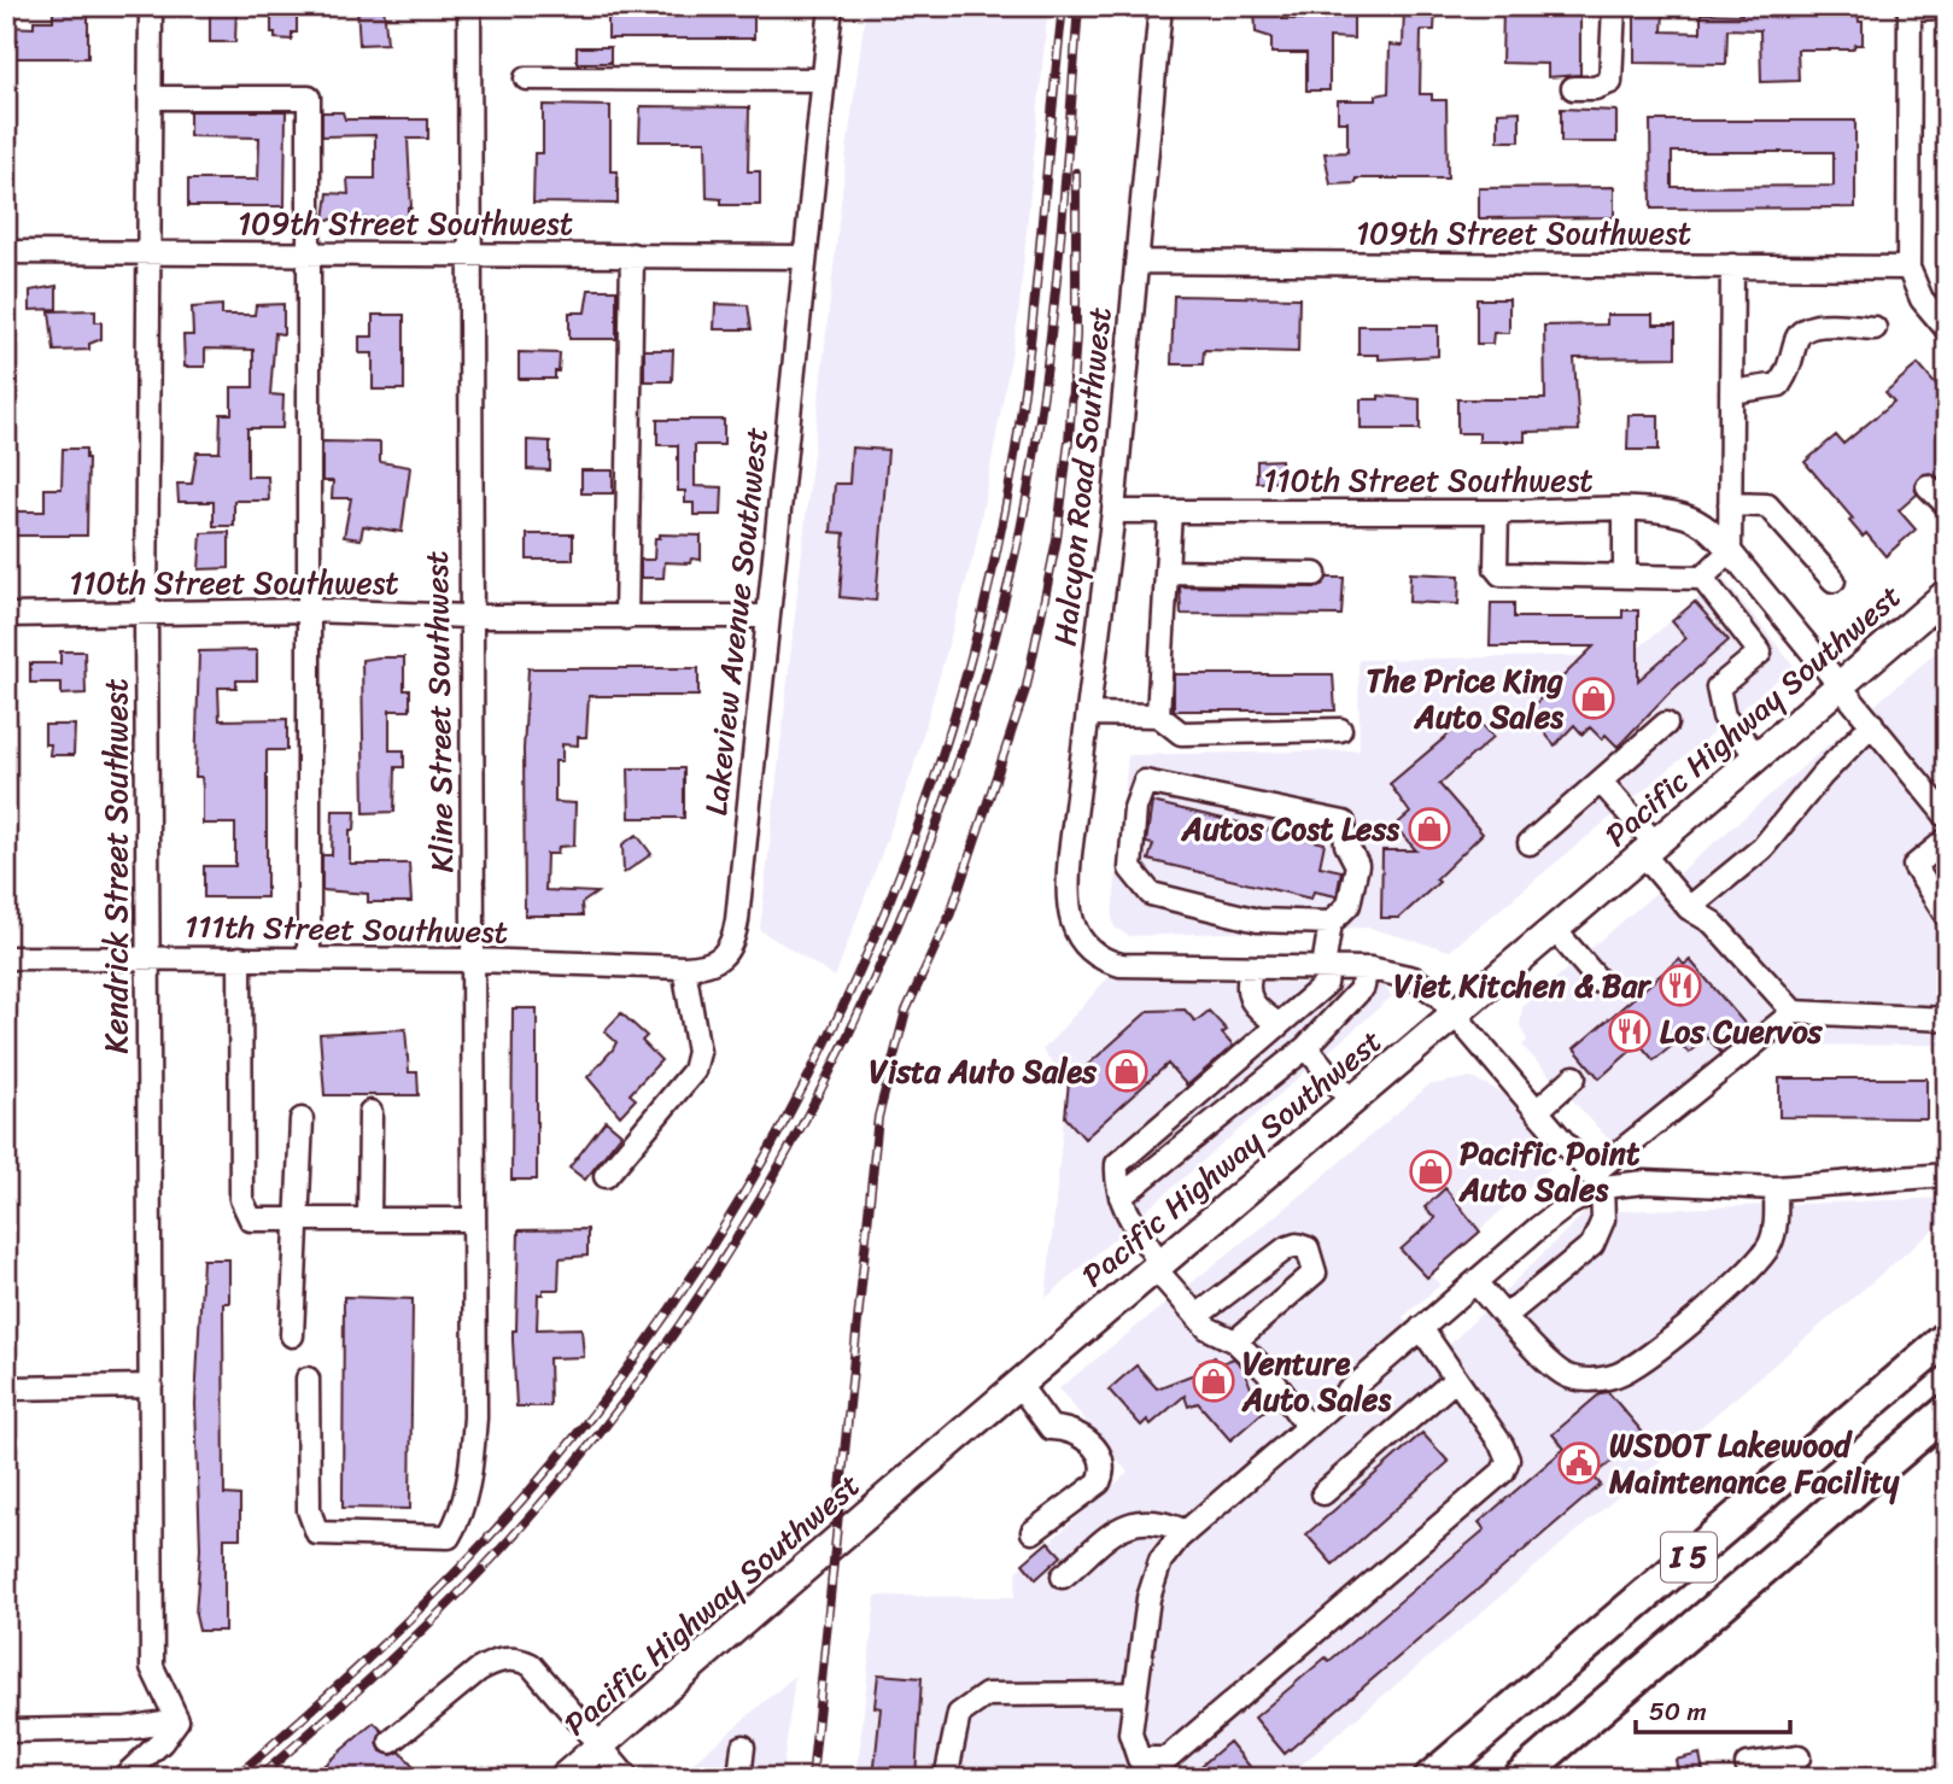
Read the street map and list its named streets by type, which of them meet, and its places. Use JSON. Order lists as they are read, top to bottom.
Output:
{
  "streets": {
    "highway": ["I 5"],
    "main road": ["Pacific Highway Southwest"],
    "street": [
      "109th Street Southwest",
      "Halcyon Road Southwest",
      "110th Street Southwest",
      "Lakeview Avenue Southwest",
      "Kline Street Southwest",
      "Kendrick Street Southwest",
      "111th Street Southwest"
    ]
  },
  "crossings": [
    ["109th Street Southwest", "Halcyon Road Southwest"],
    ["109th Street Southwest", "Lakeview Avenue Southwest"],
    ["109th Street Southwest", "Kline Street Southwest"],
    ["109th Street Southwest", "Kendrick Street Southwest"],
    ["Halcyon Road Southwest", "110th Street Southwest"],
    ["110th Street Southwest", "Lakeview Avenue Southwest"],
    ["110th Street Southwest", "Kline Street Southwest"],
    ["110th Street Southwest", "Pacific Highway Southwest"],
    ["110th Street Southwest", "Kendrick Street Southwest"],
    ["Lakeview Avenue Southwest", "111th Street Southwest"],
    ["Kline Street Southwest", "111th Street Southwest"],
    ["Kendrick Street Southwest", "111th Street Southwest"]
  ],
  "places": {
    "shop": [
      "The Price King Auto Sales",
      "Autos Cost Less",
      "Vista Auto Sales",
      "Pacific Point Auto Sales",
      "Venture Auto Sales"
    ],
    "restaurant": ["Viet Kitchen & Bar", "Los Cuervos"],
    "public building": ["WSDOT Lakewood Maintenance Facility"]
  },
  "scale_bar": "50 m"
}
